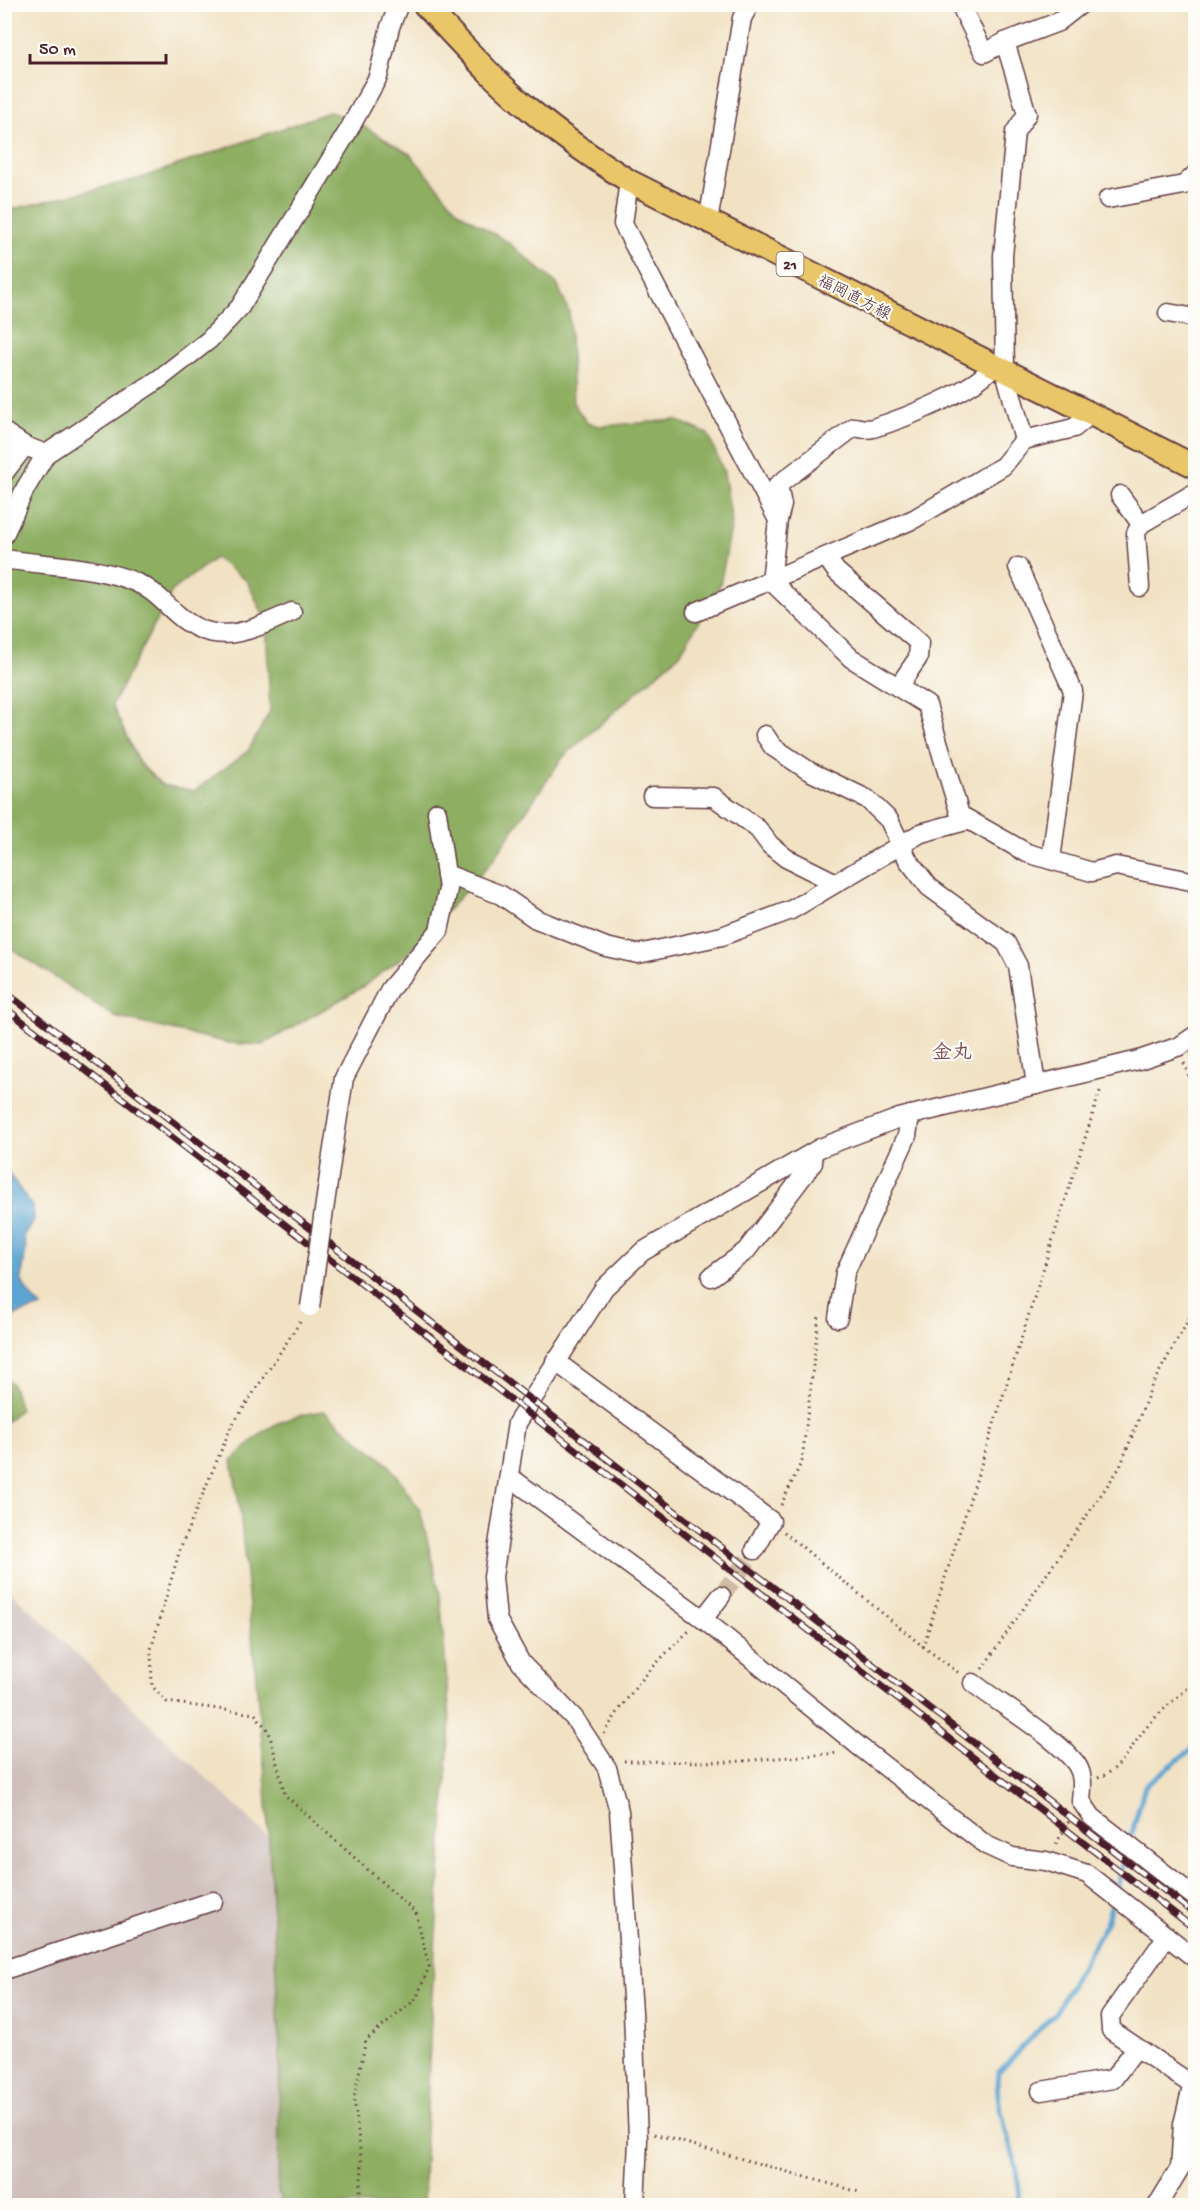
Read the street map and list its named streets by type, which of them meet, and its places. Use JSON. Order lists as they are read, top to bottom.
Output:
{
  "streets": {
    "main road": ["21", "福岡直方線"]
  },
  "districts": ["金丸"],
  "scale_bar": "50 m"
}
